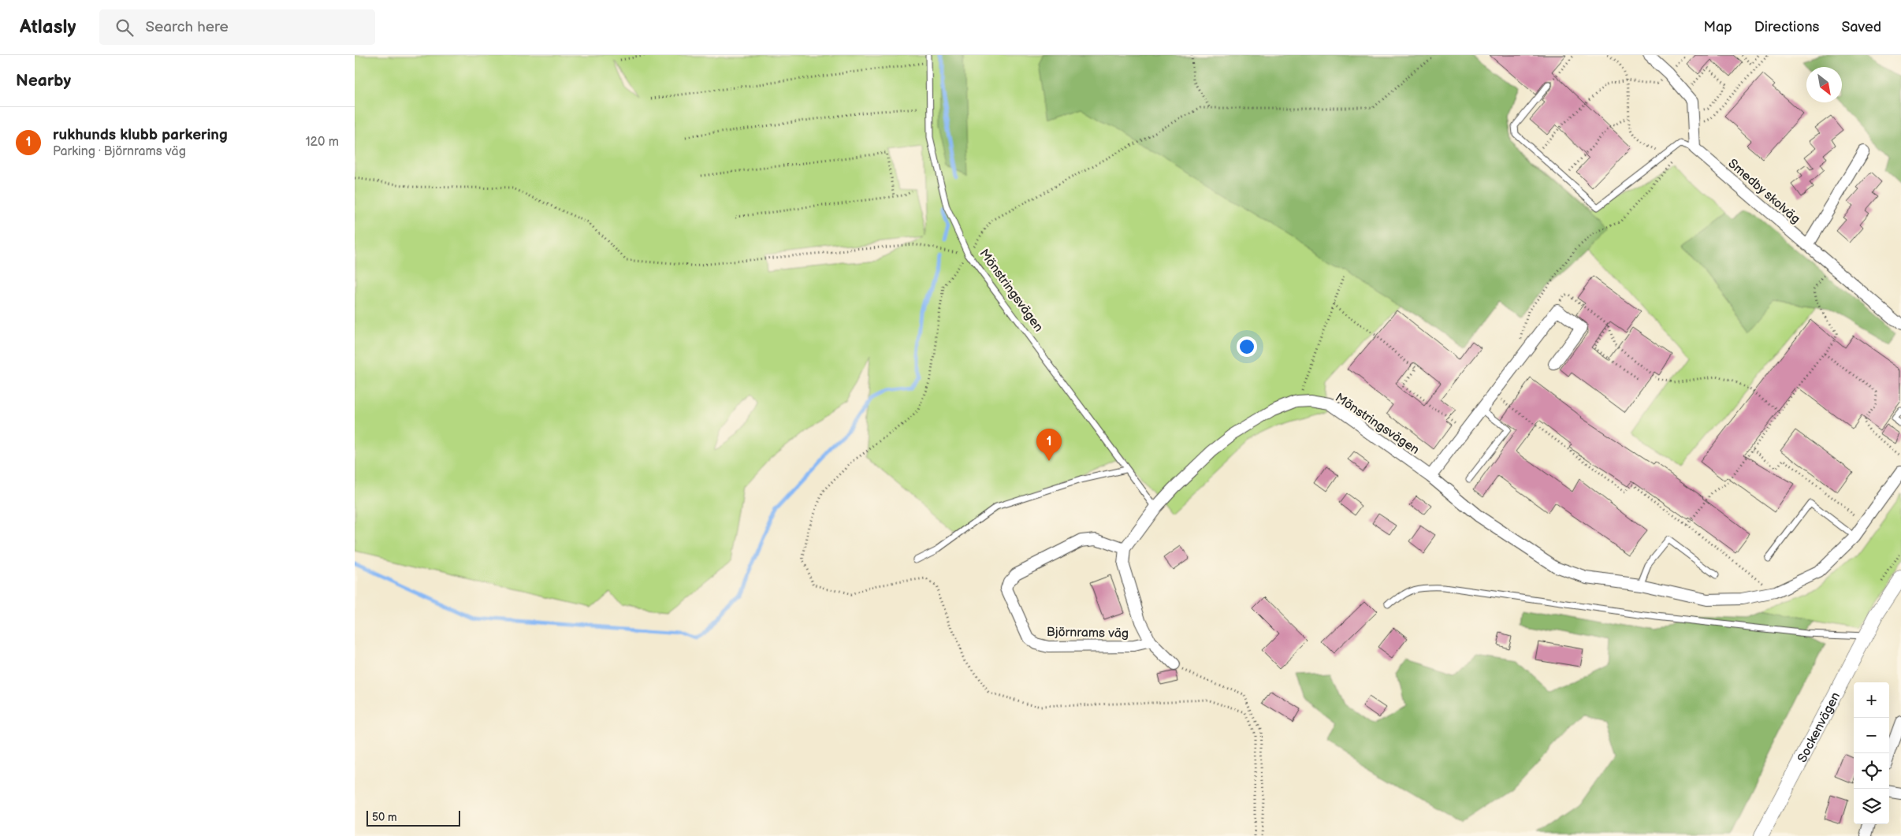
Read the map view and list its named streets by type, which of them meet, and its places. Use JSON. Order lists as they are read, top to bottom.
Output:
{
  "streets": {
    "street": [
      "Smedby skolväg",
      "Mönstringsvägen",
      "Björnrams väg",
      "Sockenvägen"
    ]
  },
  "crossings": [
    ["Mönstringsvägen", "Björnrams väg"]
  ],
  "scale_bar": "50 m",
  "north": "bottom right",
  "page": {
    "header": "Atlasly",
    "search": "Search here",
    "nav": ["Map", "Directions", "Saved"],
    "heading": "Nearby",
    "list": [
      {
        "mark": "1",
        "name": "rukhunds klubb parkering",
        "note": "Parking · Björnrams väg",
        "value": "120 m"
      }
    ],
    "pins": "1",
    "map_buttons": ["+", "−"],
    "scale": "50 m"
  }
}
